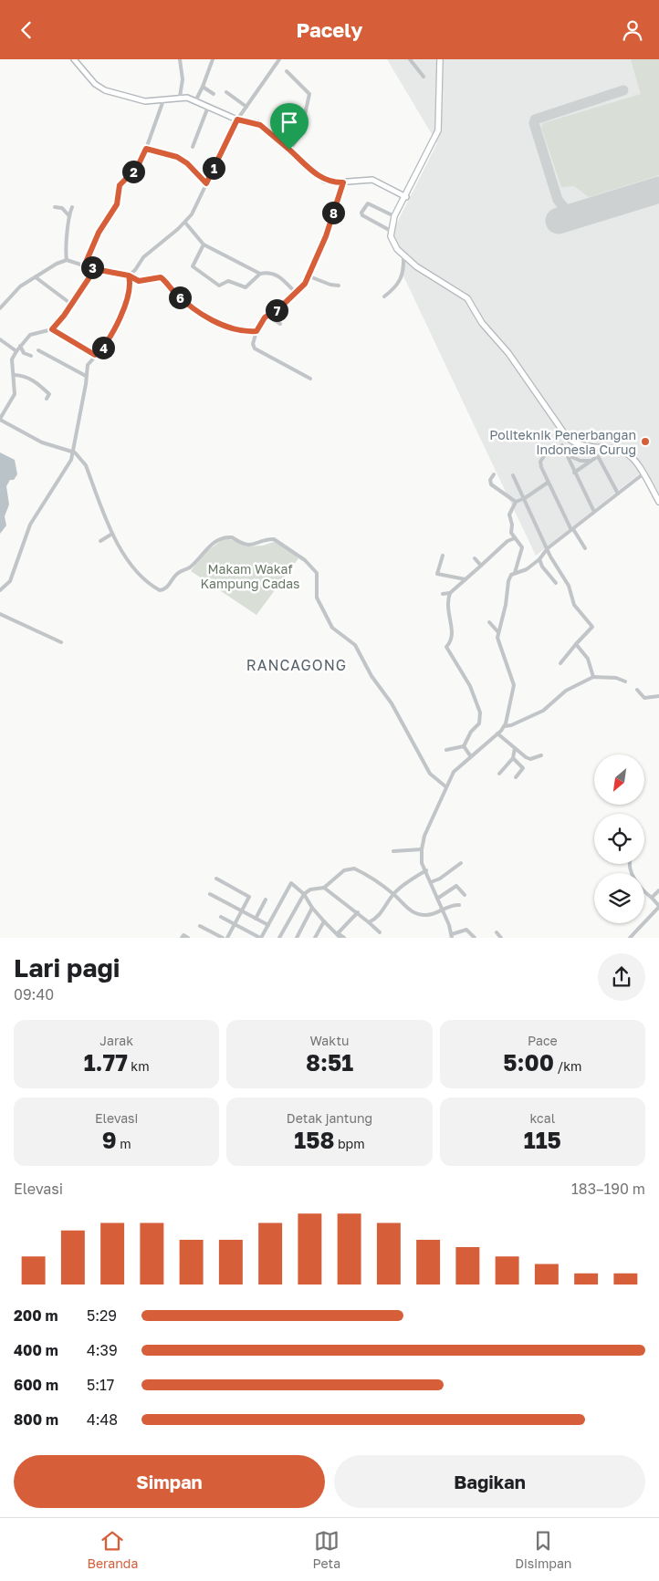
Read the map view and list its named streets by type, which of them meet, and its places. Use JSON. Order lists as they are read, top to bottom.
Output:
{
  "districts": ["RANCAGONG"],
  "parks": ["Makam Wakaf Kampung Cadas"],
  "places": ["Politeknik Penerbangan Indonesia Curug"],
  "north": "bottom left",
  "page": {
    "header": "Pacely",
    "pins": [
      "1",
      "2",
      "8",
      "3",
      "6",
      "7",
      "4"
    ],
    "heading": ["Lari pagi", "09:40"],
    "stats": [
      ["Jarak", "1.77 km"],
      ["Waktu", "8:51"],
      ["Pace", "5:00 /km"],
      ["Elevasi", "9 m"],
      ["Detak jantung", "158 bpm"],
      ["kcal", "115"]
    ],
    "chart": ["Elevasi", "183–190 m"],
    "list": [
      {
        "name": "200 m",
        "note": "5:29"
      },
      {
        "name": "400 m",
        "note": "4:39"
      },
      {
        "name": "600 m",
        "note": "5:17"
      },
      {
        "name": "800 m",
        "note": "4:48"
      }
    ],
    "buttons": ["Simpan", "Bagikan"],
    "tabs": ["Beranda", "Peta", "Disimpan"]
  }
}
